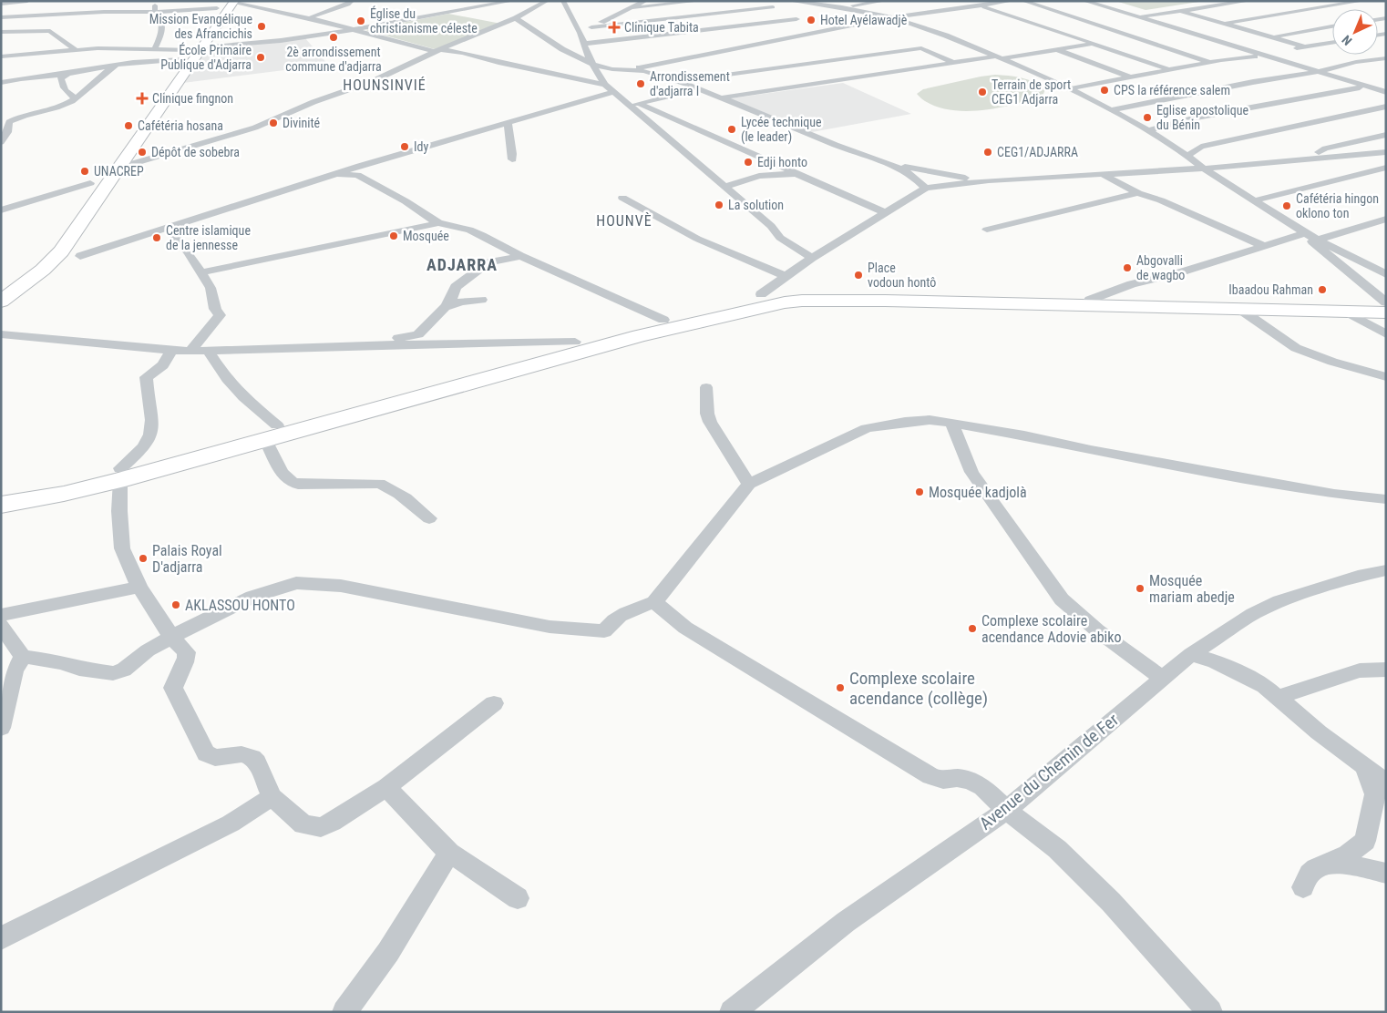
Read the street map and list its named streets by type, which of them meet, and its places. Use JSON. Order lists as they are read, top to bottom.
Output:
{
  "streets": {
    "street": ["Avenue du Chemin de Fer"]
  },
  "districts": ["HOUNSINVIÉ", "HOUNVÈ", "ADJARRA"],
  "places": {
    "other": [
      "Hotel Ayélawadjè",
      "Église du christianisme céleste",
      "Mission Evangélique des Afrancichis",
      "2è arrondissement commune d'adjarra",
      "École Primaire Publique d'Adjarra",
      "Arrondissement d'adjarra I",
      "CPS la référence salem",
      "Terrain de sport CEG1 Adjarra",
      "Eglise apostolique du Bénin",
      "Divinité",
      "Cafétéria hosana",
      "Lycée technique (le leader)",
      "Idy",
      "Dépôt de sobebra",
      "CEG1/ADJARRA",
      "Edji honto",
      "UNACREP",
      "La solution",
      "Cafétéria hingon oklono ton",
      "Mosquée",
      "Centre islamique de la jennesse",
      "Abgovalli de wagbo",
      "Place vodoun hontô",
      "Ibaadou Rahman",
      "Mosquée kadjolà",
      "Palais Royal D'adjarra",
      "Mosquée mariam abedje",
      "AKLASSOU HONTO",
      "Complexe scolaire acendance Adovie abiko",
      "Complexe scolaire acendance (collège)"
    ],
    "health": ["Clinique Tabita", "Clinique fingnon"]
  },
  "north": "bottom left"
}
